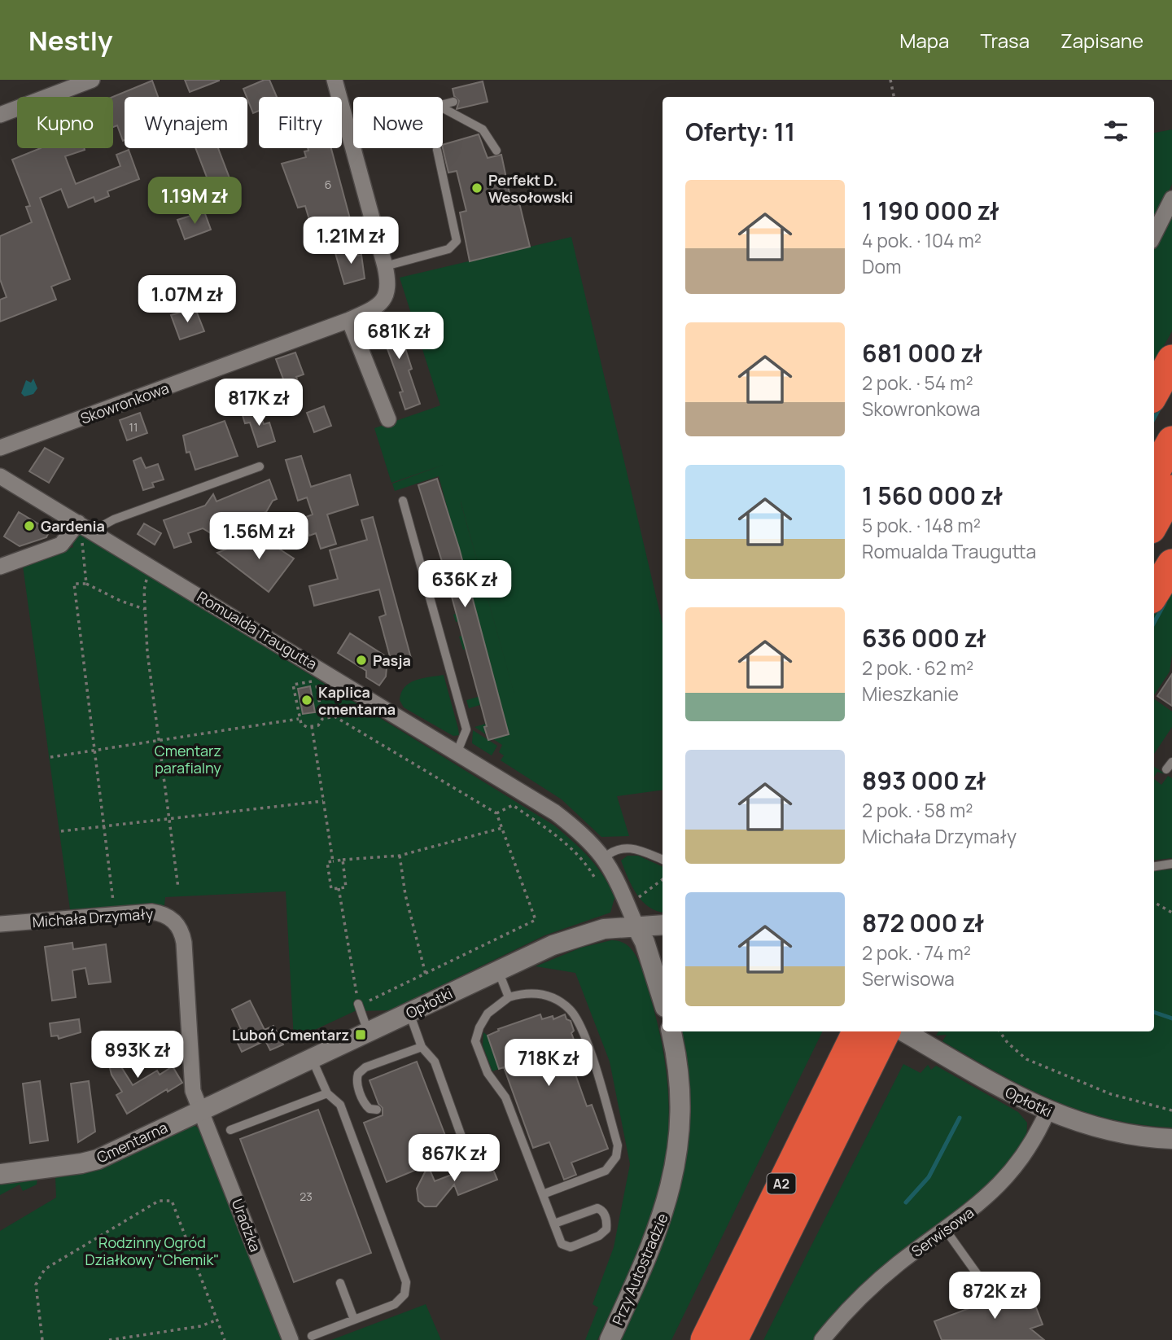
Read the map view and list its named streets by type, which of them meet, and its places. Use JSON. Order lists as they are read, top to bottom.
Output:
{
  "streets": {
    "highway": ["A2"],
    "street": [
      "Skowronkowa",
      "Romualda Traugutta",
      "Michała Drzymały",
      "Opłotki",
      "Cmentarna",
      "Uradzka",
      "Serwisowa",
      "Przy Autostradzie"
    ]
  },
  "crossings": [
    ["Romualda Traugutta", "Opłotki"],
    ["Michała Drzymały", "Opłotki"],
    ["Michała Drzymały", "Cmentarna"],
    ["Michała Drzymały", "Uradzka"],
    ["Opłotki", "Cmentarna"],
    ["Opłotki", "Uradzka"],
    ["Opłotki", "Serwisowa"],
    ["Cmentarna", "Uradzka"]
  ],
  "parks": ["Cmentarz parafialny", "Rodzinny Ogród Działkowy \"Chemik\""],
  "places": {
    "other": [
      "Perfekt D. Wesołowski",
      "Gardenia",
      "Pasja",
      "Kaplica cmentarna"
    ],
    "transit": ["Luboń Cmentarz"]
  },
  "house_numbers": ["6", "11", "23"],
  "page": {
    "header": "Nestly",
    "nav": ["Mapa", "Trasa", "Zapisane"],
    "chip": [
      "Kupno",
      "Wynajem",
      "Filtry",
      "Nowe"
    ],
    "heading": "Oferty: 11",
    "list": [
      {
        "name": "1 190 000 zł",
        "note": "4 pok. · 104 m² · Dom"
      },
      {
        "name": "681 000 zł",
        "note": "2 pok. · 54 m² · Skowronkowa"
      },
      {
        "name": "1 560 000 zł",
        "note": "5 pok. · 148 m² · Romualda Traugutta"
      },
      {
        "name": "636 000 zł",
        "note": "2 pok. · 62 m² · Mieszkanie"
      },
      {
        "name": "893 000 zł",
        "note": "2 pok. · 58 m² · Michała Drzymały"
      },
      {
        "name": "872 000 zł",
        "note": "2 pok. · 74 m² · Serwisowa"
      }
    ],
    "price": [
      "1.19M zł",
      "1.21M zł",
      "1.07M zł",
      "681K zł",
      "817K zł",
      "1.56M zł",
      "636K zł",
      "893K zł",
      "718K zł",
      "867K zł",
      "872K zł"
    ]
  }
}
